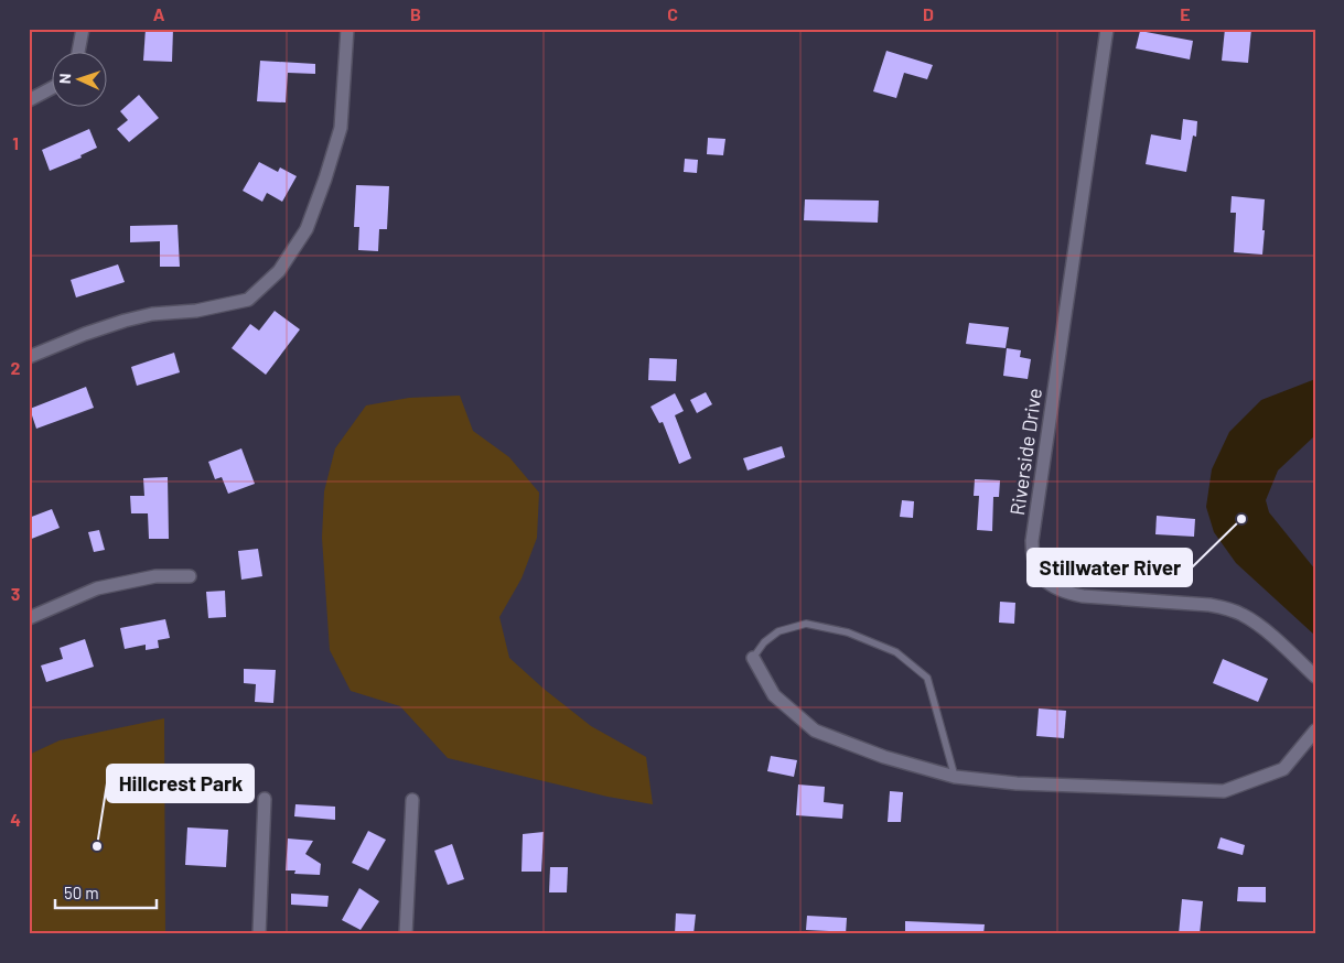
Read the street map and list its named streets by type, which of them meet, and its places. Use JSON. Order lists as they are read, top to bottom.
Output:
{
  "streets": {
    "street": ["Riverside Drive"]
  },
  "places": ["Stillwater River", "Hillcrest Park"],
  "scale_bar": "50 m",
  "north": "left",
  "grid": {
    "columns": [
      "A",
      "B",
      "C",
      "D",
      "E"
    ],
    "rows": [
      "1",
      "2",
      "3",
      "4"
    ]
  }
}
